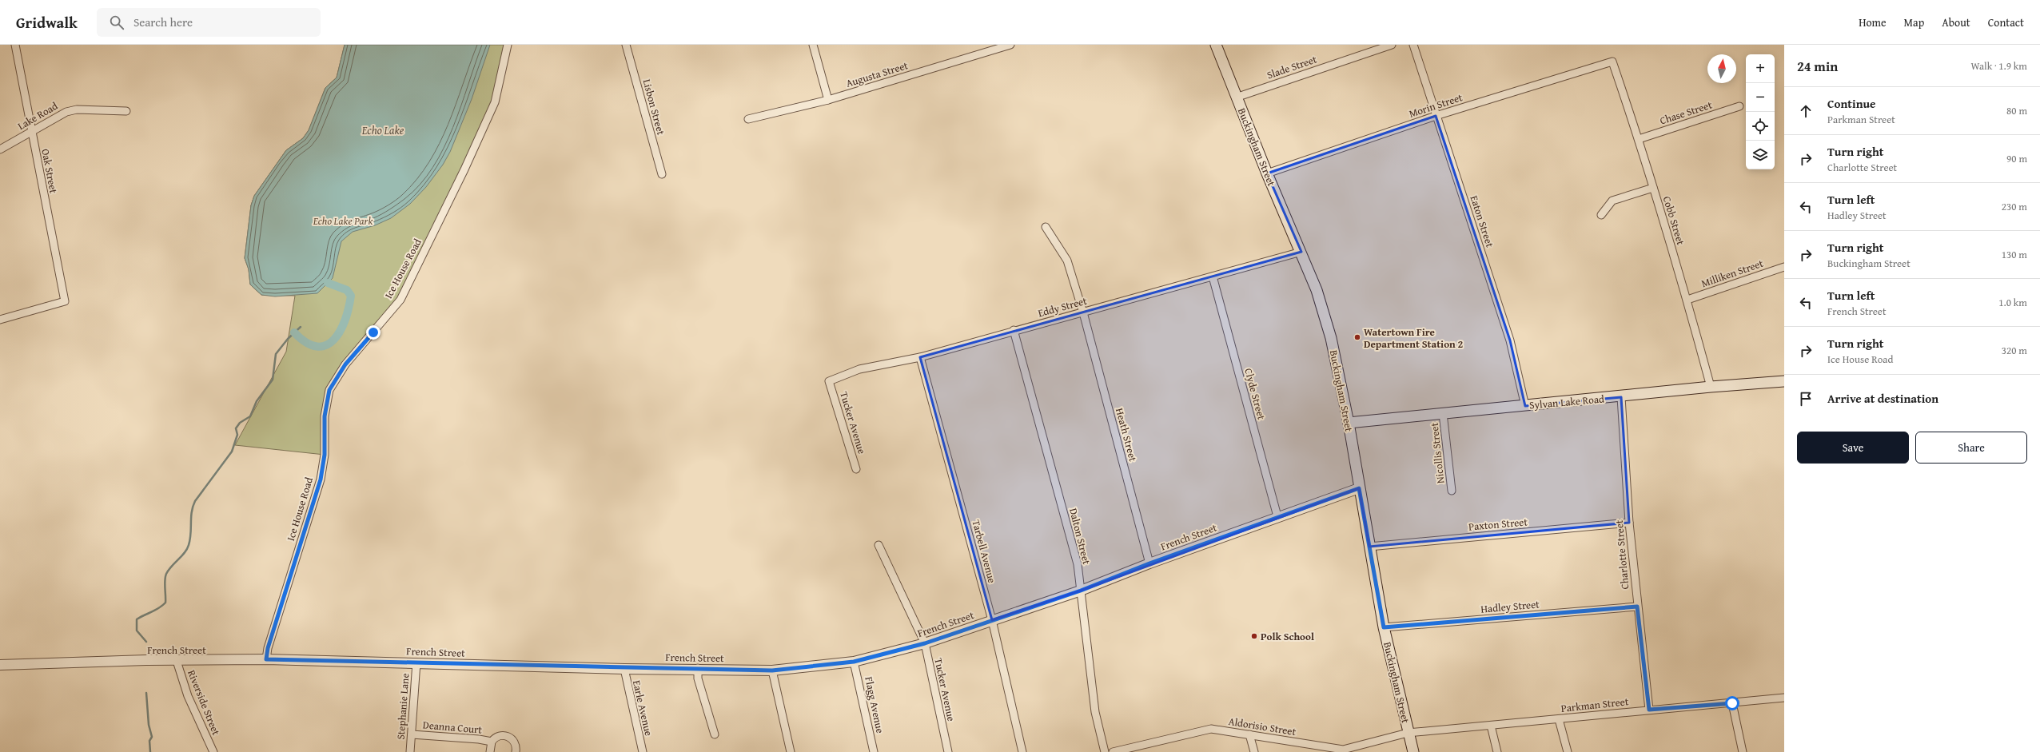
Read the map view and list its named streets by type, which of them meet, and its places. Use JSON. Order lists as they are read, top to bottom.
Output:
{
  "streets": {
    "main road": ["Buckingham Street", "Sylvan Lake Road"],
    "street": [
      "Slade Street",
      "Augusta Street",
      "Morin Street",
      "Lisbon Street",
      "Chase Street",
      "Lake Road",
      "Oak Street",
      "Cobb Street",
      "Eaton Street",
      "Ice House Road",
      "Milliken Street",
      "Eddy Street",
      "Clyde Street",
      "Tucker Avenue",
      "Heath Street",
      "Nicollis Street",
      "Paxton Street",
      "Dalton Street",
      "French Street",
      "Tarbell Avenue",
      "Charlotte Street",
      "Hadley Street",
      "Riverside Street",
      "Flagg Avenue",
      "Parkman Street",
      "Stephanie Lane",
      "Earle Avenue",
      "Aldorisio Street",
      "Deanna Court"
    ]
  },
  "crossings": [
    ["Slade Street", "Buckingham Street"],
    ["Morin Street", "Buckingham Street"],
    ["Morin Street", "Cobb Street"],
    ["Morin Street", "Eaton Street"],
    ["Chase Street", "Cobb Street"],
    ["Lake Road", "Oak Street"],
    ["Buckingham Street", "Eddy Street"],
    ["Buckingham Street", "Sylvan Lake Road"],
    ["Buckingham Street", "Paxton Street"],
    ["Buckingham Street", "French Street"],
    ["Buckingham Street", "Hadley Street"],
    ["Buckingham Street", "Parkman Street"],
    ["Buckingham Street", "Aldorisio Street"],
    ["Cobb Street", "Milliken Street"],
    ["Cobb Street", "Sylvan Lake Road"],
    ["Eaton Street", "Sylvan Lake Road"],
    ["Ice House Road", "French Street"],
    ["Eddy Street", "Clyde Street"],
    ["Eddy Street", "Tucker Avenue"],
    ["Eddy Street", "Heath Street"],
    ["Eddy Street", "Dalton Street"],
    ["Eddy Street", "Tarbell Avenue"],
    ["Clyde Street", "French Street"],
    ["Sylvan Lake Road", "Nicollis Street"],
    ["Sylvan Lake Road", "Charlotte Street"],
    ["Tucker Avenue", "French Street"],
    ["Heath Street", "French Street"],
    ["Paxton Street", "Charlotte Street"],
    ["Dalton Street", "French Street"],
    ["French Street", "Tarbell Avenue"],
    ["French Street", "Riverside Street"],
    ["French Street", "Flagg Avenue"],
    ["French Street", "Stephanie Lane"],
    ["French Street", "Earle Avenue"],
    ["Charlotte Street", "Hadley Street"],
    ["Charlotte Street", "Parkman Street"],
    ["Parkman Street", "Aldorisio Street"],
    ["Stephanie Lane", "Deanna Court"]
  ],
  "water": ["Echo Lake"],
  "parks": ["Echo Lake Park"],
  "places": ["Watertown Fire Department Station 2", "Polk School"],
  "north": "top",
  "page": {
    "header": "Gridwalk",
    "search": "Search here",
    "nav": [
      "Home",
      "Map",
      "About",
      "Contact"
    ],
    "heading": ["24 min", "Walk · 1.9 km"],
    "map_buttons": ["+", "−"],
    "list": [
      ["Continue", "Parkman Street", "80 m"],
      ["Turn right", "Charlotte Street", "90 m"],
      ["Turn left", "Hadley Street", "230 m"],
      ["Turn right", "Buckingham Street", "130 m"],
      ["Turn left", "French Street", "1.0 km"],
      ["Turn right", "Ice House Road", "320 m"],
      "Arrive at destination"
    ],
    "buttons": ["Save", "Share"]
  }
}
